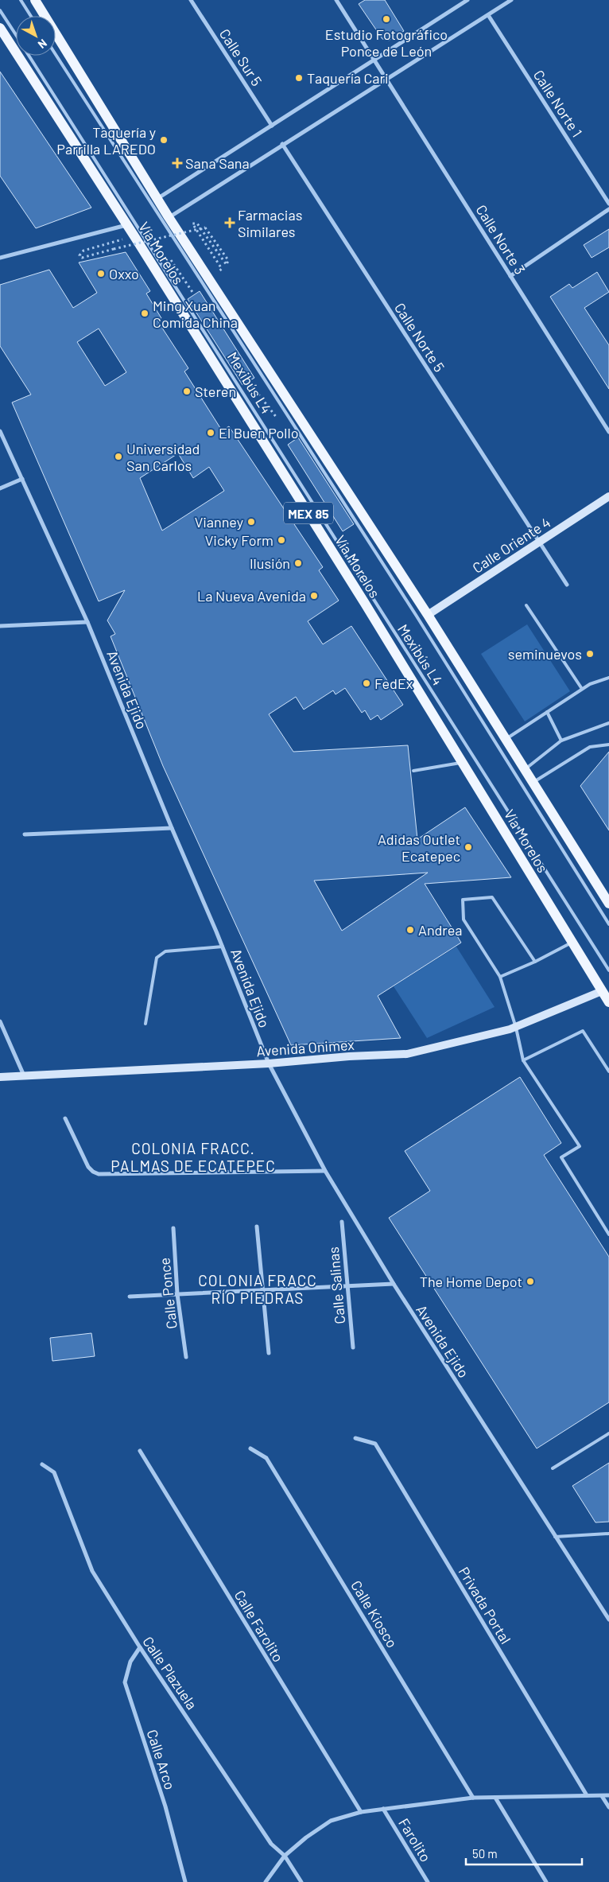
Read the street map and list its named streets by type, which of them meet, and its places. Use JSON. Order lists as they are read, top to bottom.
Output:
{
  "streets": {
    "main road": ["Vía Morelos", "MEX 85"],
    "street": [
      "Calle Sur 5",
      "Calle Norte 1",
      "Calle Norte 3",
      "Calle Norte 5",
      "Calle Oriente 4",
      "Avenida Ejido",
      "Avenida Onimex",
      "Calle Salinas",
      "Calle Ponce",
      "Privada Portal",
      "Calle Kiosco",
      "Calle Farolito",
      "Calle Plazuela",
      "Calle Arco",
      "Farolito"
    ],
    "lane": ["Mexibús L4"]
  },
  "crossings": [
    ["Vía Morelos", "Calle Oriente 4"],
    ["Vía Morelos", "Avenida Onimex"],
    ["Calle Norte 5", "Calle Oriente 4"],
    ["Avenida Ejido", "Avenida Onimex"],
    ["Calle Plazuela", "Calle Arco"]
  ],
  "districts": ["COLONIA FRACC. PALMAS DE ECATEPEC", "COLONIA FRACC RÍO PIEDRAS"],
  "places": {
    "other": [
      "Estudio Fotográfico Ponce de León",
      "Taquería Cari",
      "Taquería y Parrilla LAREDO",
      "Oxxo",
      "Ming Xuan Comida China",
      "Steren",
      "El Buen Pollo",
      "Universidad San Carlos",
      "Vianney",
      "Vicky Form",
      "Ilusión",
      "La Nueva Avenida",
      "seminuevos",
      "FedEx",
      "Adidas Outlet Ecatepec",
      "Andrea",
      "The Home Depot"
    ],
    "health": ["Sana Sana", "Farmacias Similares"]
  },
  "scale_bar": "50 m",
  "north": "bottom right"
}
